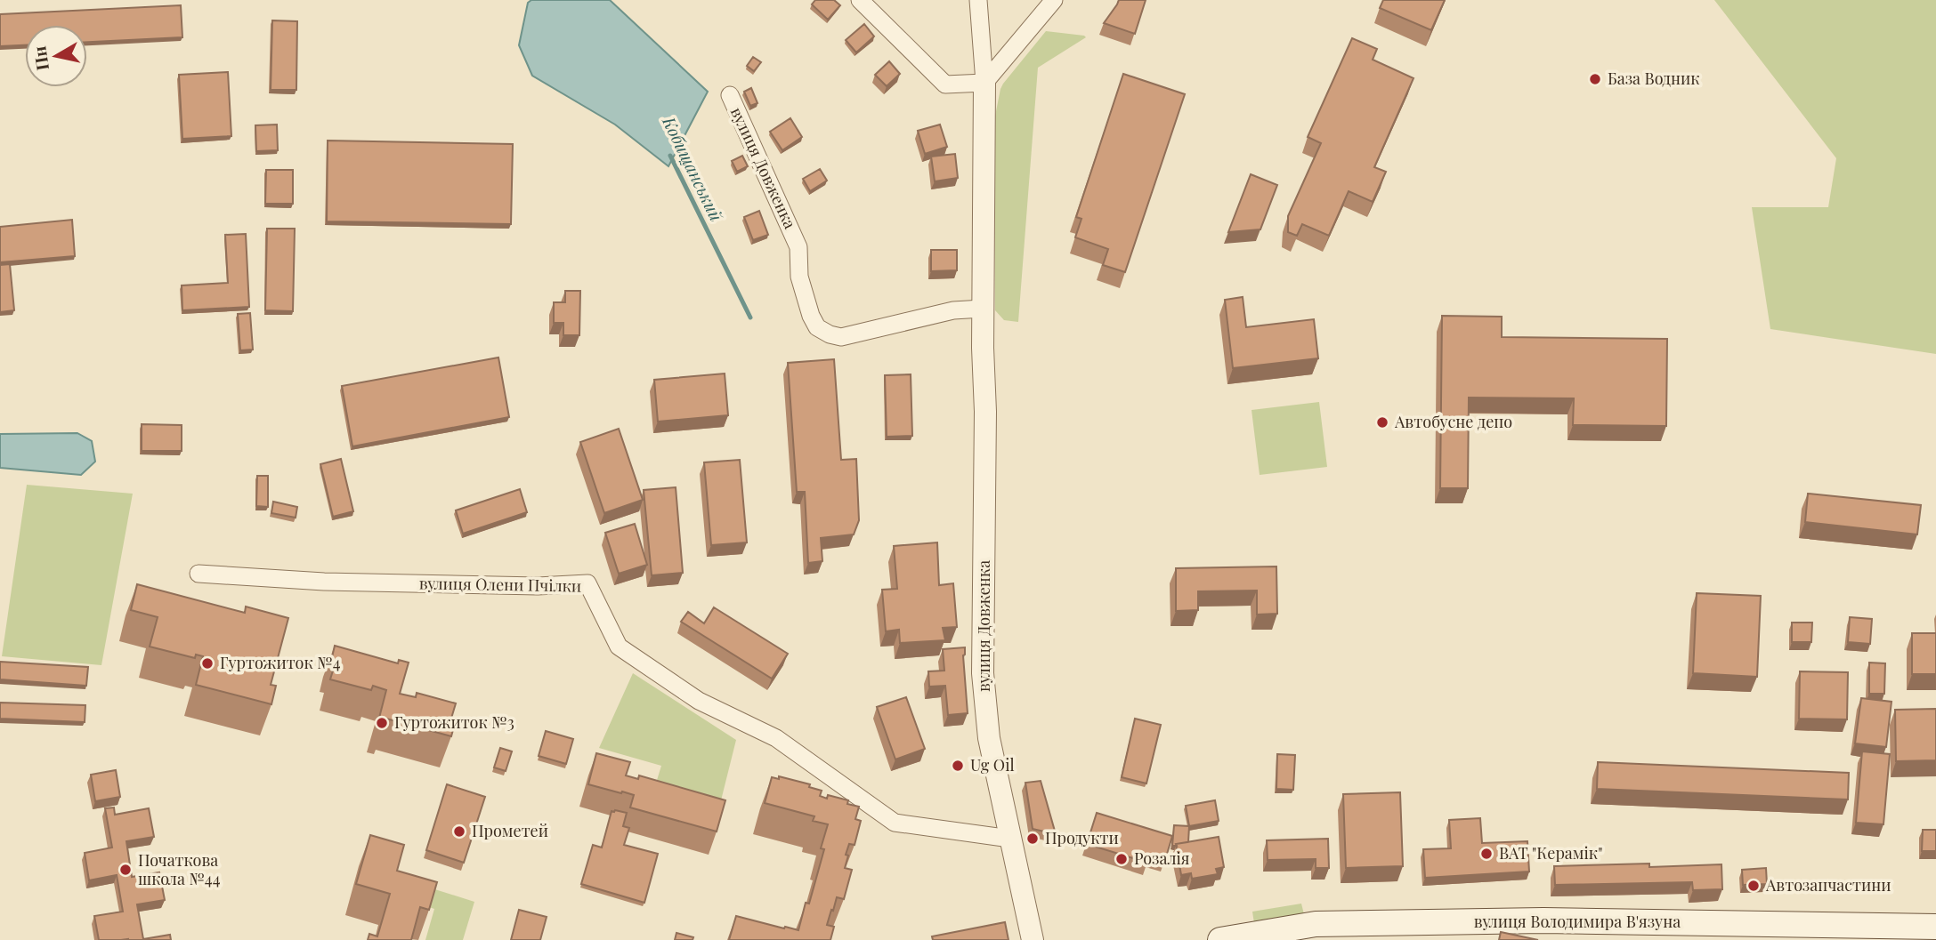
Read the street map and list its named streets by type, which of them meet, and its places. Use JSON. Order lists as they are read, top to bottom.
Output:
{
  "streets": {
    "main road": ["вулиця Володимира В'язуна"],
    "street": ["вулиця Довженка", "вулиця Олени Пчілки"]
  },
  "crossings": [
    ["вулиця Довженка", "вулиця Олени Пчілки"]
  ],
  "water": ["Кобищанський"],
  "places": [
    "База Водник",
    "Автобусне депо",
    "Гуртожиток №4",
    "Гуртожиток №3",
    "Ug Oil",
    "Прометей",
    "Продукти",
    "ВАТ \"Керамік\"",
    "Розалія",
    "Початкова школа №44",
    "Автозапчастини"
  ],
  "north": "left"
}
